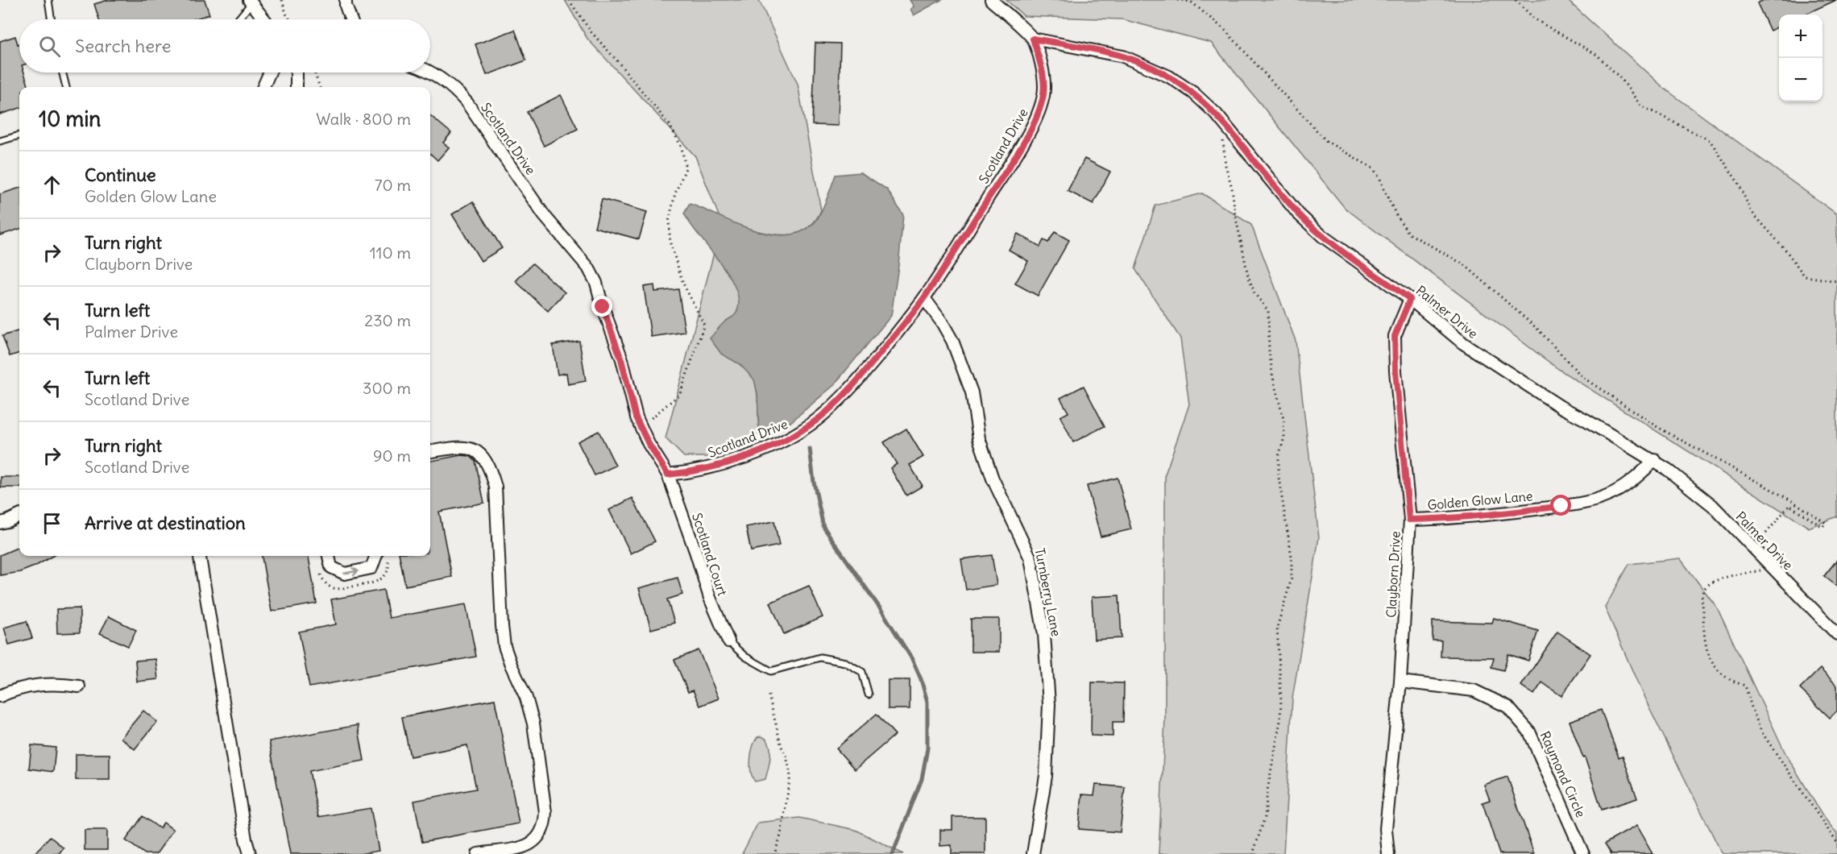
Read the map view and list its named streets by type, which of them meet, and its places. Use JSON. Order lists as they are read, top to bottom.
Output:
{
  "streets": {
    "street": [
      "Scotland Drive",
      "Palmer Drive",
      "Golden Glow Lane",
      "Scotland Court",
      "Clayborn Drive",
      "Turnberry Lane",
      "Raymond Circle"
    ]
  },
  "crossings": [
    ["Scotland Drive", "Palmer Drive"],
    ["Scotland Drive", "Scotland Court"],
    ["Scotland Drive", "Turnberry Lane"],
    ["Palmer Drive", "Golden Glow Lane"],
    ["Palmer Drive", "Clayborn Drive"],
    ["Golden Glow Lane", "Clayborn Drive"],
    ["Clayborn Drive", "Raymond Circle"]
  ],
  "page": {
    "map_buttons": ["+", "−"],
    "search": "Search here",
    "heading": ["10 min", "Walk · 800 m"],
    "list": [
      ["Continue", "Golden Glow Lane", "70 m"],
      ["Turn right", "Clayborn Drive", "110 m"],
      ["Turn left", "Palmer Drive", "230 m"],
      ["Turn left", "Scotland Drive", "300 m"],
      ["Turn right", "Scotland Drive", "90 m"],
      "Arrive at destination"
    ]
  }
}
